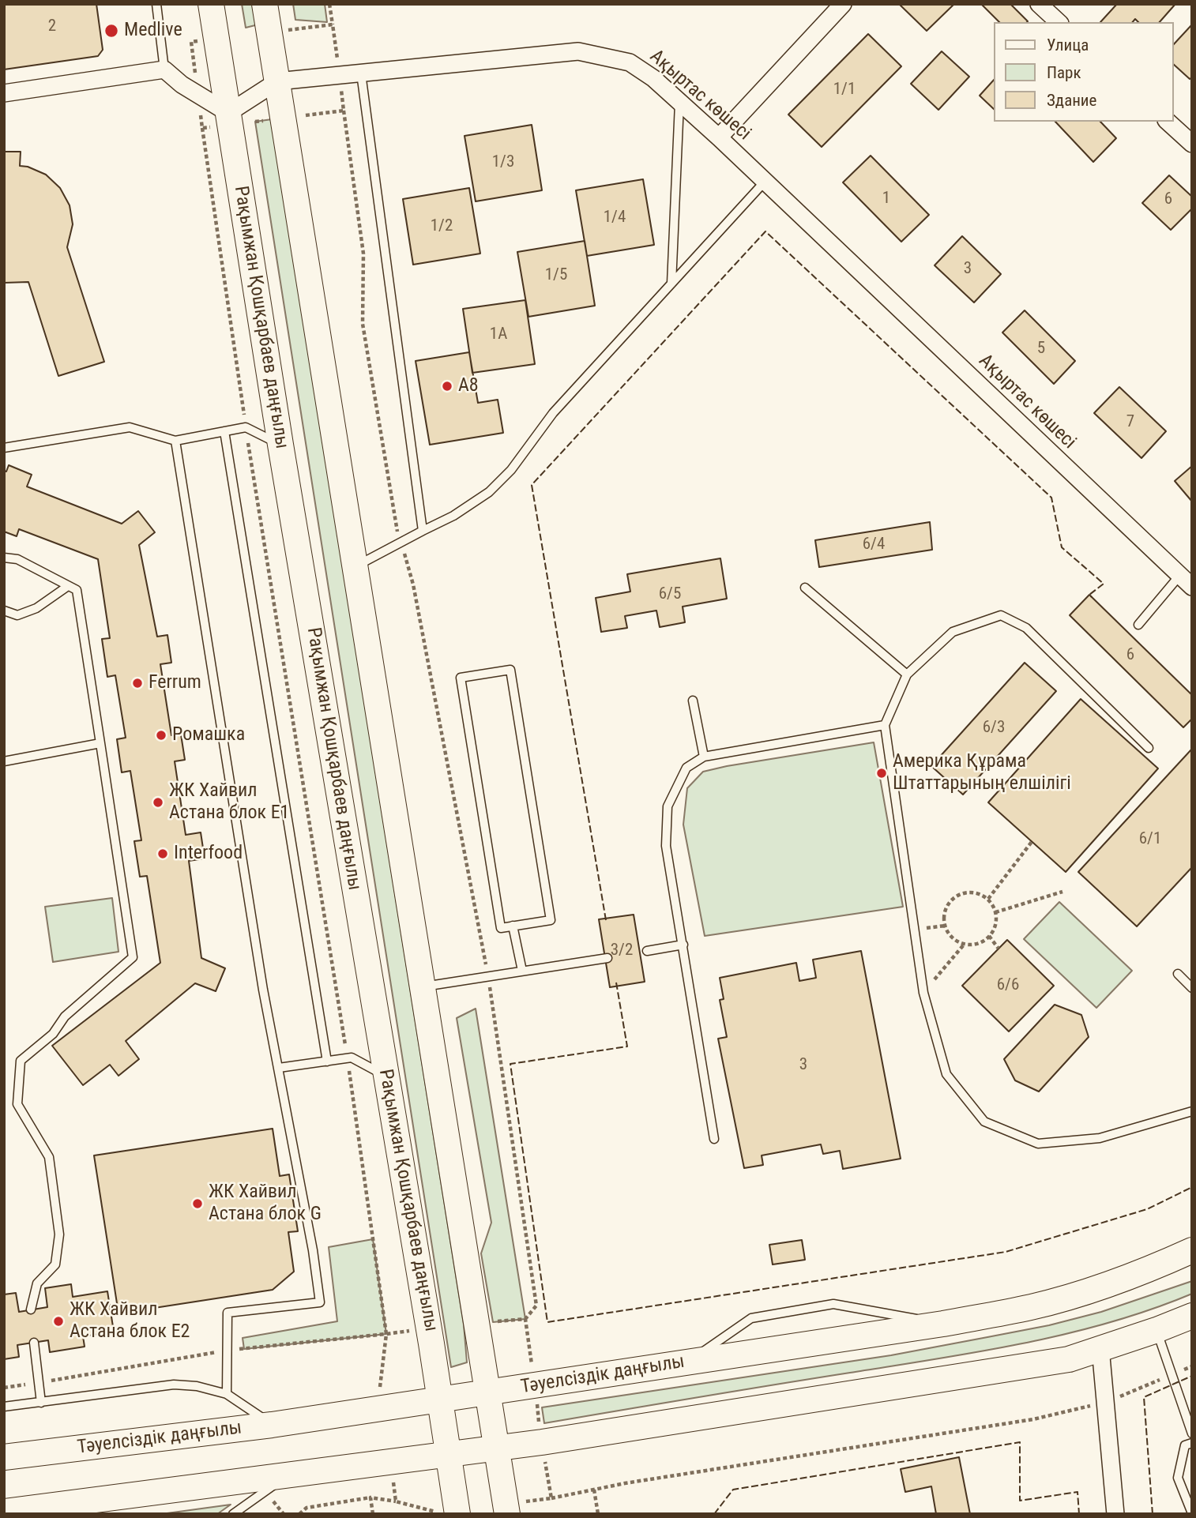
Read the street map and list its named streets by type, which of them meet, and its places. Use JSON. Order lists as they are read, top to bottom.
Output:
{
  "streets": {
    "main road": ["Рақымжан Қошқарбаев даңғылы", "Тәуелсіздік даңғылы"],
    "street": ["Ақыртас көшесі"]
  },
  "crossings": [
    ["Ақыртас көшесі", "Рақымжан Қошқарбаев даңғылы"],
    ["Рақымжан Қошқарбаев даңғылы", "Тәуелсіздік даңғылы"]
  ],
  "places": [
    "Medlive",
    "А8",
    "Ferrum",
    "Ромашка",
    "Америка Құрама Штаттарының елшілігі",
    "ЖК Хайвил Астана блок E1",
    "Interfood",
    "ЖК Хайвил Астана блок G",
    "ЖК Хайвил Астана блок E2"
  ],
  "house_numbers": [
    "2",
    "1/1",
    "1/3",
    "1",
    "6",
    "1/4",
    "1/2",
    "3",
    "1/5",
    "1А",
    "5",
    "7",
    "6/4",
    "6/5",
    "6",
    "6/3",
    "6/1",
    "3/2",
    "6/6",
    "3"
  ],
  "legend": ["Улица", "Парк", "Здание"]
}
